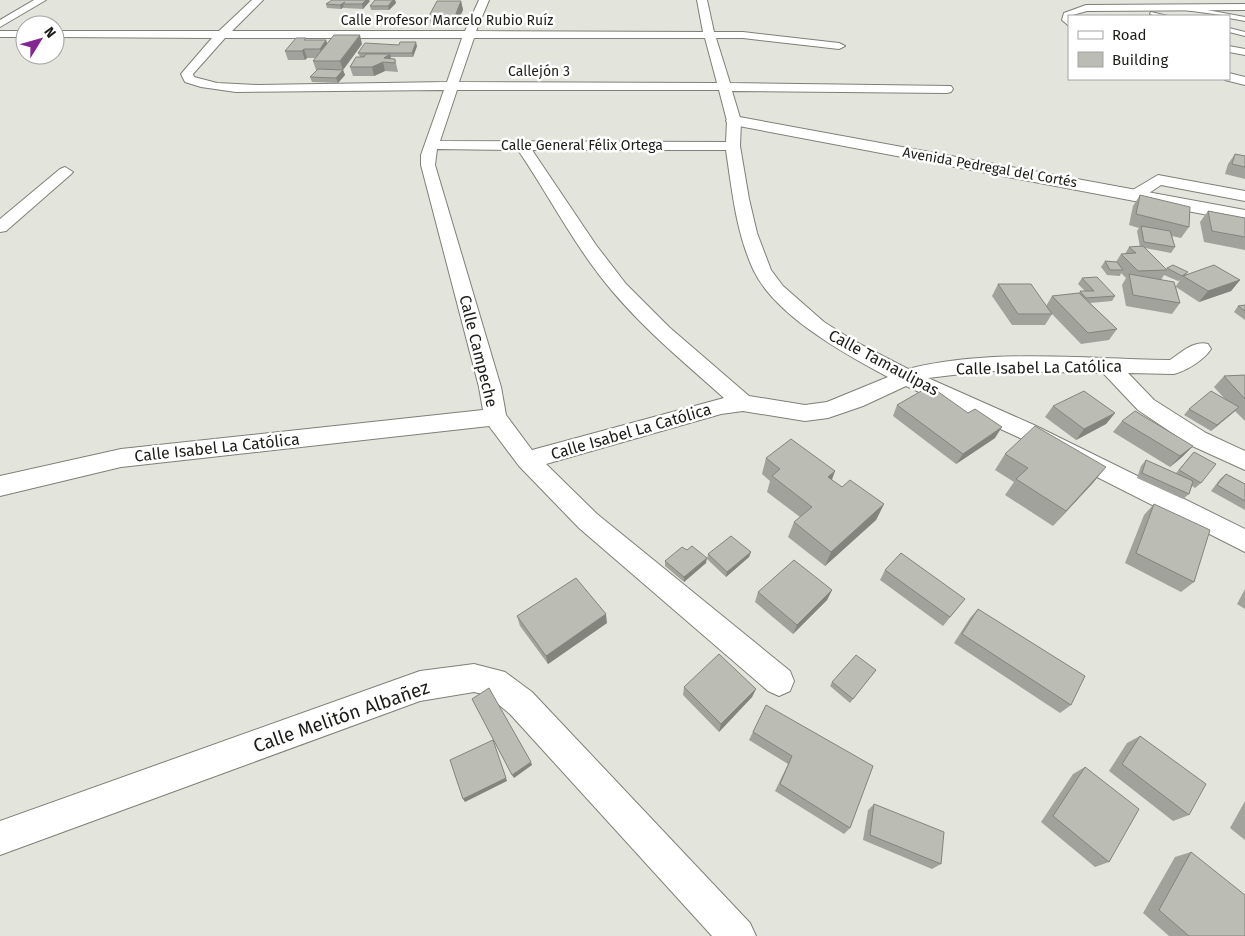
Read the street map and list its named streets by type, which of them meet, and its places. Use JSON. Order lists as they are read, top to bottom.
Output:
{
  "streets": {
    "street": [
      "Calle Profesor Marcelo Rubio Ruíz",
      "Callejón 3",
      "Calle General Félix Ortega",
      "Avenida Pedregal del Cortés",
      "Calle Campeche",
      "Calle Tamaulipas",
      "Calle Isabel La Católica",
      "Calle Melitón Albañez"
    ]
  },
  "crossings": [
    ["Calle Profesor Marcelo Rubio Ruíz", "Callejón 3"],
    ["Calle Profesor Marcelo Rubio Ruíz", "Calle Campeche"],
    ["Calle Profesor Marcelo Rubio Ruíz", "Calle Tamaulipas"],
    ["Callejón 3", "Calle Campeche"],
    ["Callejón 3", "Calle Tamaulipas"],
    ["Calle General Félix Ortega", "Calle Campeche"],
    ["Calle General Félix Ortega", "Calle Tamaulipas"],
    ["Avenida Pedregal del Cortés", "Calle Tamaulipas"],
    ["Calle Campeche", "Calle Isabel La Católica"],
    ["Calle Tamaulipas", "Calle Isabel La Católica"]
  ],
  "legend": ["Road", "Building"],
  "north": "top right"
}
